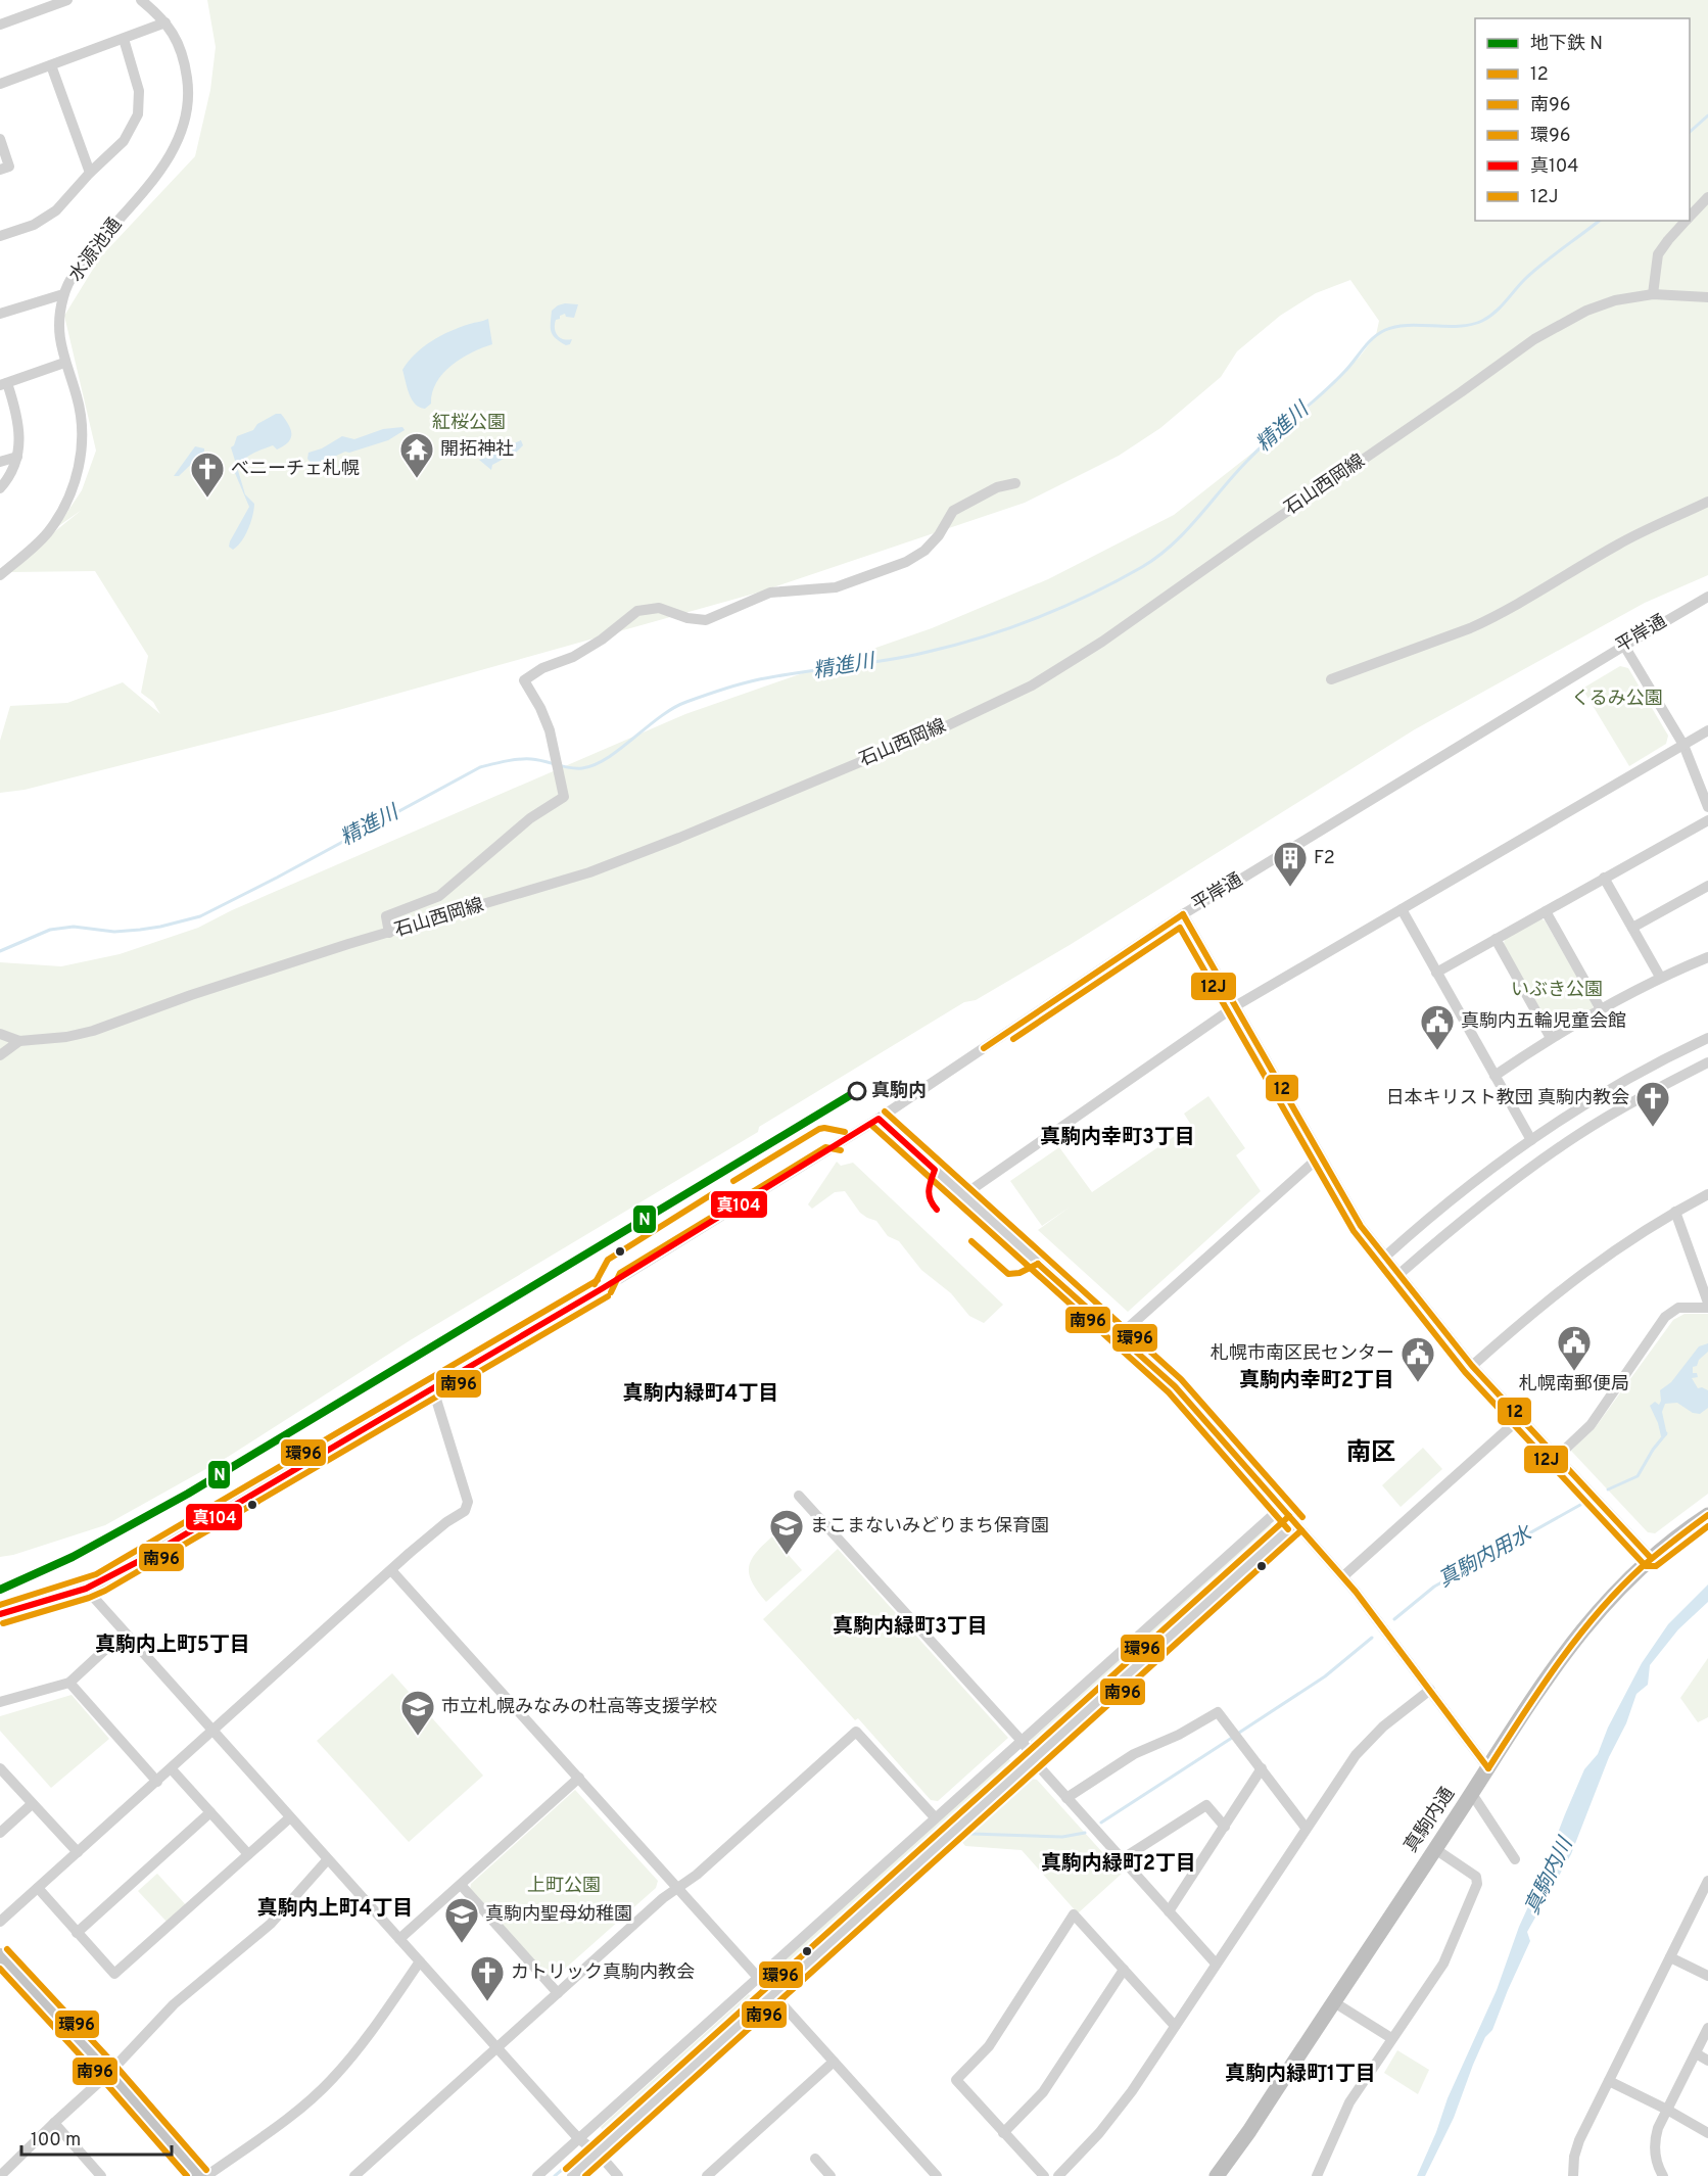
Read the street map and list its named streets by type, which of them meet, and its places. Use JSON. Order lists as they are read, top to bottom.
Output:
{
  "streets": {
    "highway": ["真駒内通"],
    "street": ["水源池通", "石山西岡線", "平岸通"]
  },
  "districts": [
    "真駒内幸町3丁目",
    "真駒内幸町2丁目",
    "真駒内緑町4丁目",
    "南区",
    "真駒内緑町3丁目",
    "真駒内上町5丁目",
    "真駒内緑町2丁目",
    "真駒内上町4丁目",
    "真駒内緑町1丁目"
  ],
  "water": ["精進川", "真駒内用水", "真駒内川"],
  "parks": [
    "紅桜公園",
    "くるみ公園",
    "いぶき公園",
    "上町公園"
  ],
  "places": {
    "temple": ["開拓神社"],
    "church": ["べニーチェ札幌", "日本キリスト教団 真駒内教会", "カトリック真駒内教会"],
    "building": ["F2"],
    "public building": ["真駒内五輪児童会館", "札幌南郵便局", "札幌市南区民センター"],
    "other": ["真駒内"],
    "school or university": ["まこまないみどりまち保育園", "市立札幌みなみの杜高等支援学校", "真駒内聖母幼稚園"]
  },
  "lines": [
    "transit line 12",
    "transit line 12J",
    "metro line N",
    "transit line 環96",
    "transit line 真104",
    "transit line 南96"
  ],
  "legend": [
    "地下鉄 N",
    "12",
    "南96",
    "環96",
    "真104",
    "12J"
  ],
  "scale_bar": "100 m"
}
